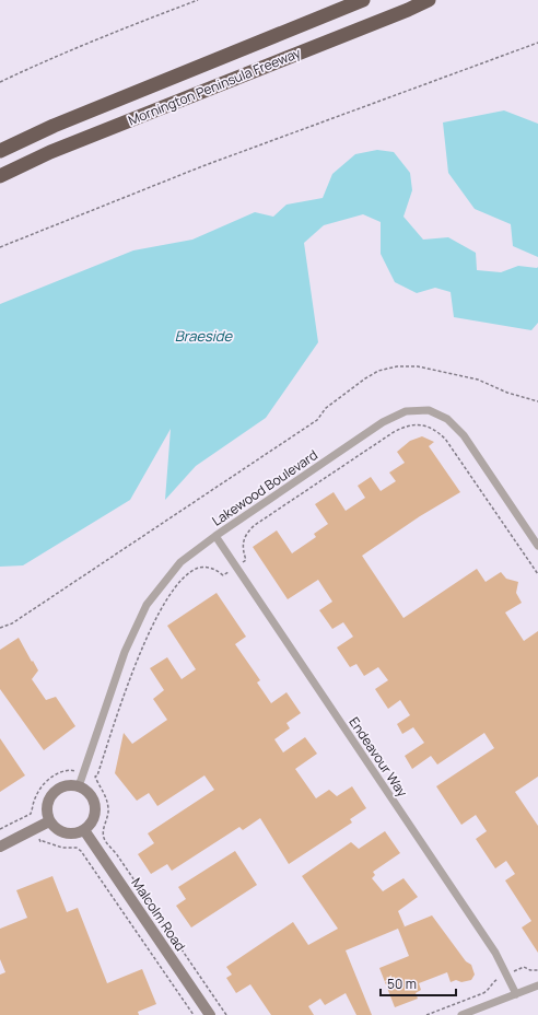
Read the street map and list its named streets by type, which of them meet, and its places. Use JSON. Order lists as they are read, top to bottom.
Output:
{
  "streets": {
    "highway": ["Mornington Peninsula Freeway"],
    "street": ["Lakewood Boulevard", "Endeavour Way", "Malcolm Road"]
  },
  "crossings": [
    ["Lakewood Boulevard", "Endeavour Way"],
    ["Lakewood Boulevard", "Malcolm Road"]
  ],
  "water": ["Braeside"],
  "scale_bar": "50 m"
}
